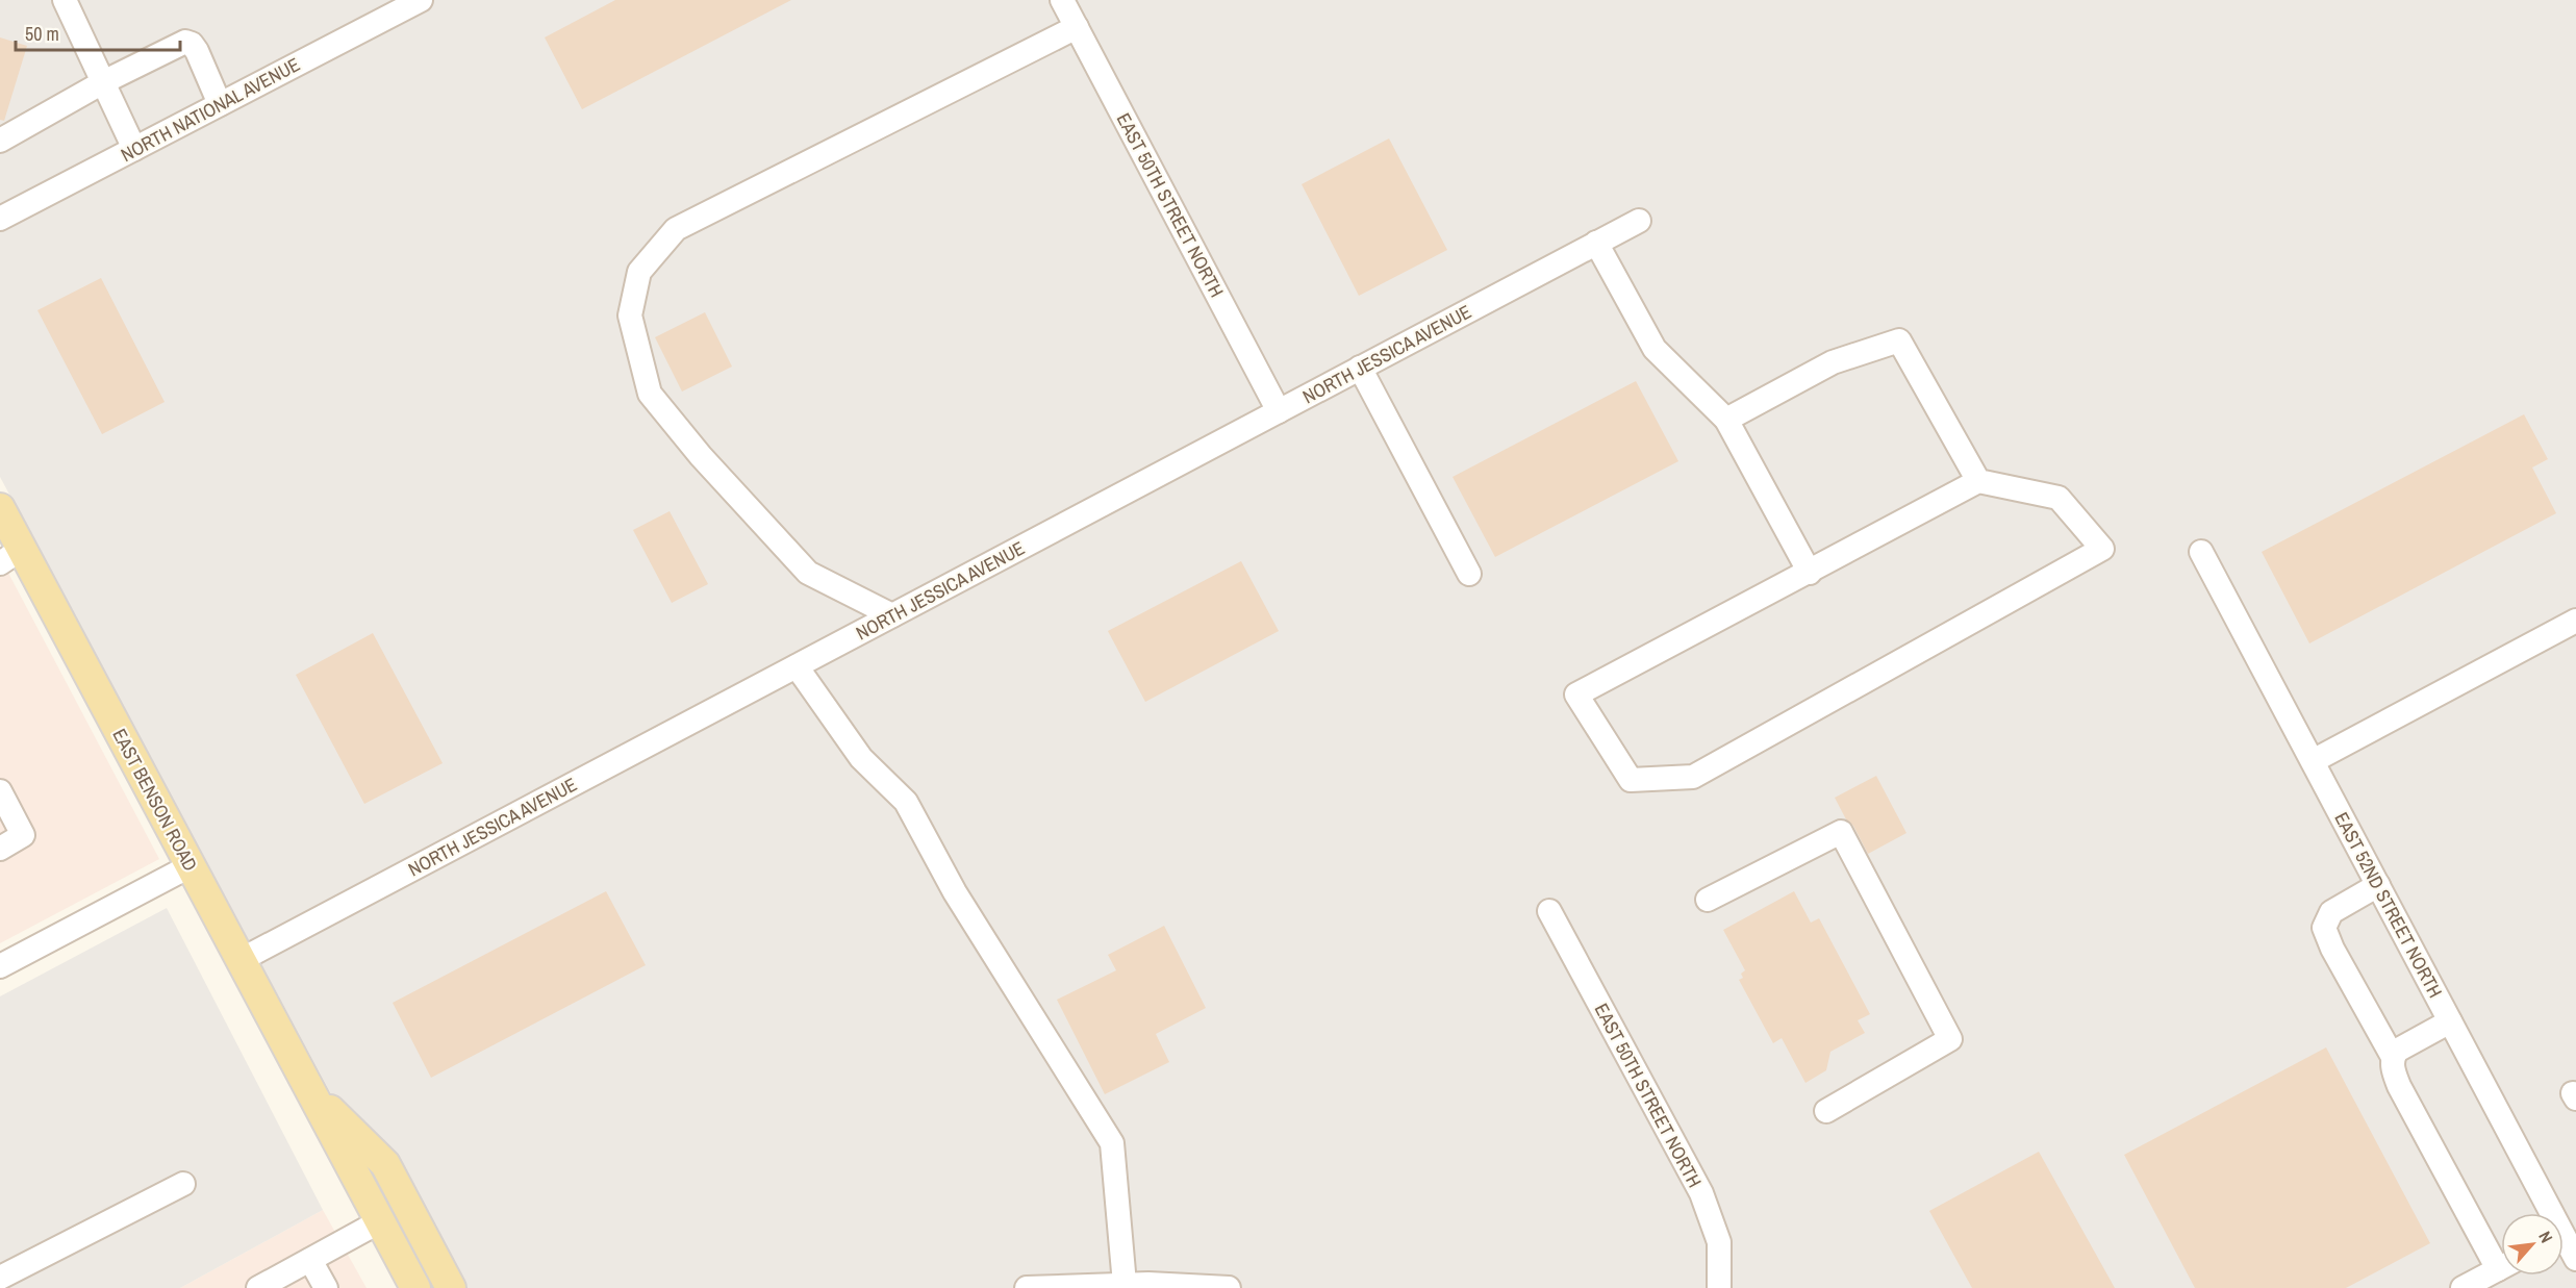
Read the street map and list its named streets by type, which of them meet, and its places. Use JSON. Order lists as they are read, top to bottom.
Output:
{
  "streets": {
    "main road": ["EAST BENSON ROAD"],
    "street": [
      "NORTH NATIONAL AVENUE",
      "EAST 50TH STREET NORTH",
      "NORTH JESSICA AVENUE",
      "EAST 52ND STREET NORTH"
    ]
  },
  "crossings": [
    ["EAST 50TH STREET NORTH", "NORTH JESSICA AVENUE"],
    ["NORTH JESSICA AVENUE", "EAST BENSON ROAD"]
  ],
  "scale_bar": "50 m",
  "north": "top right"
}
